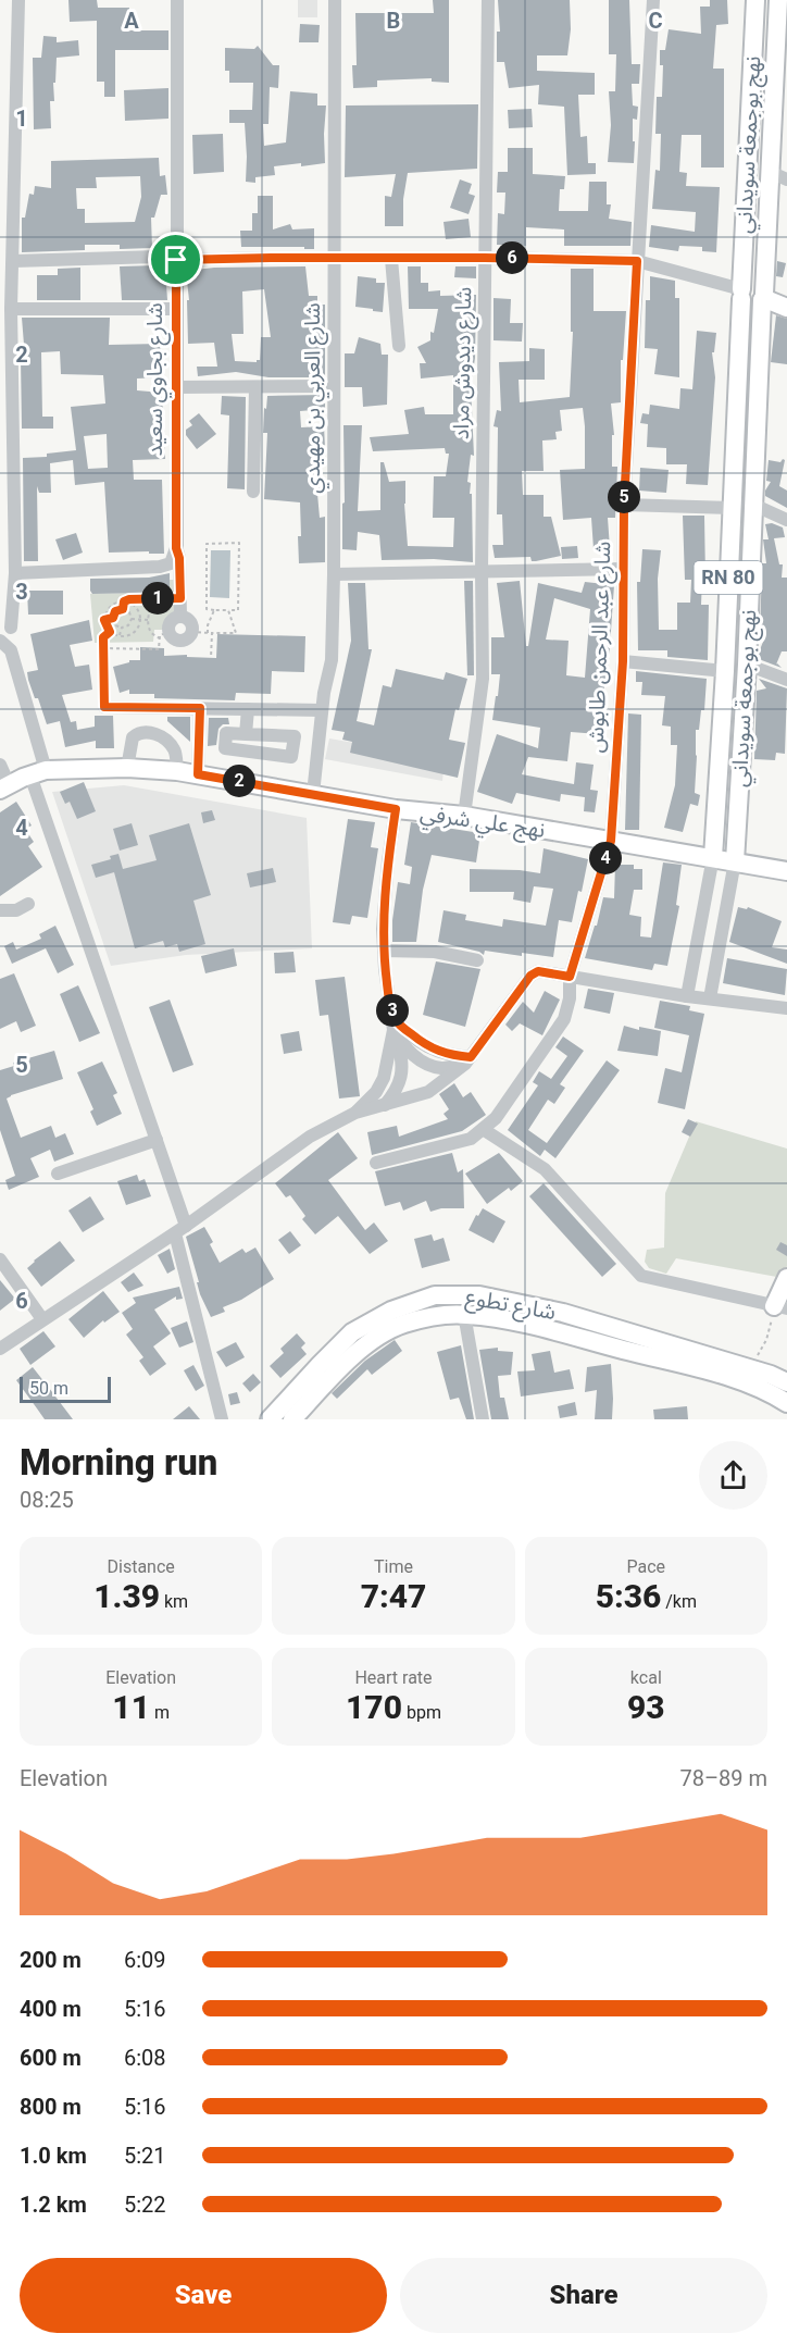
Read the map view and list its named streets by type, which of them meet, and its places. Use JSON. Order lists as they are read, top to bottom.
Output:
{
  "streets": {
    "main road": [
      "نهج بوجمعة سويداني",
      "RN 80",
      "نهج علي شرفي",
      "شارع تطوع"
    ],
    "street": [
      "شارع ديدوش مراد",
      "شارع بجاوي سعيد",
      "شارع العربي بن مهيدي",
      "شارع عبد الرحمن طابوش"
    ]
  },
  "crossings": [
    ["نهج بوجمعة سويداني", "نهج علي شرفي"],
    ["شارع ديدوش مراد", "نهج علي شرفي"],
    ["شارع العربي بن مهيدي", "نهج علي شرفي"],
    ["شارع عبد الرحمن طابوش", "نهج علي شرفي"]
  ],
  "scale_bar": "50 m",
  "page": {
    "pins": [
      "6",
      "5",
      "1",
      "2",
      "4",
      "3"
    ],
    "scale": "50 m",
    "heading": ["Morning run", "08:25"],
    "stats": [
      ["Distance", "1.39 km"],
      ["Time", "7:47"],
      ["Pace", "5:36 /km"],
      ["Elevation", "11 m"],
      ["Heart rate", "170 bpm"],
      ["kcal", "93"]
    ],
    "chart": ["Elevation", "78–89 m"],
    "list": [
      {
        "name": "200 m",
        "note": "6:09"
      },
      {
        "name": "400 m",
        "note": "5:16"
      },
      {
        "name": "600 m",
        "note": "6:08"
      },
      {
        "name": "800 m",
        "note": "5:16"
      },
      {
        "name": "1.0 km",
        "note": "5:21"
      },
      {
        "name": "1.2 km",
        "note": "5:22"
      }
    ],
    "buttons": ["Save", "Share"]
  },
  "grid": {
    "columns": ["A", "B", "C"],
    "rows": [
      "1",
      "2",
      "3",
      "4",
      "5",
      "6"
    ]
  }
}
